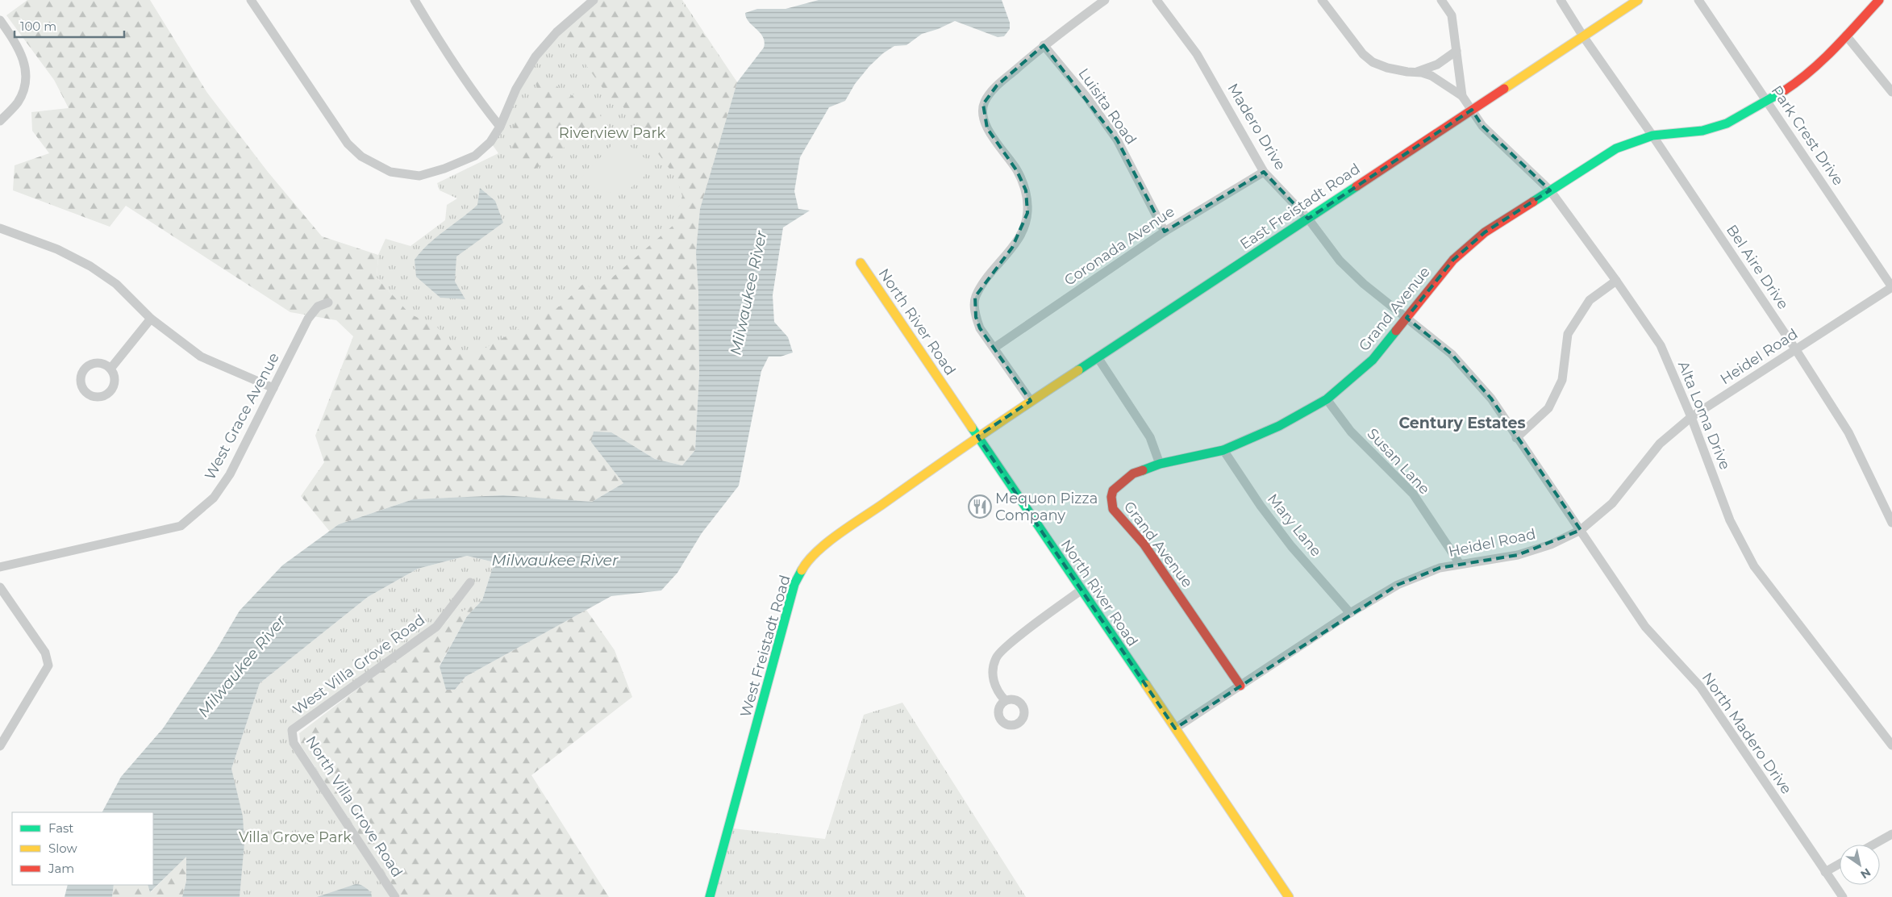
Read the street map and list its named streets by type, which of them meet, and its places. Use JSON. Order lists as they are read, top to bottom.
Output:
{
  "streets": {
    "street": [
      "Luisita Road",
      "Madero Drive",
      "Park Crest Drive",
      "East Freistadt Road",
      "Coronada Avenue",
      "Bel Aire Drive",
      "Grand Avenue",
      "North River Road",
      "Heidel Road",
      "Alta Loma Drive",
      "West Grace Avenue",
      "Susan Lane",
      "Mary Lane",
      "West Freistadt Road",
      "West Villa Grove Road",
      "North Madero Drive",
      "North Villa Grove Road"
    ]
  },
  "crossings": [
    ["Luisita Road", "Coronada Avenue"],
    ["Madero Drive", "East Freistadt Road"],
    ["Madero Drive", "Coronada Avenue"],
    ["Madero Drive", "Grand Avenue"],
    ["Madero Drive", "Heidel Road"],
    ["Madero Drive", "North Madero Drive"],
    ["Park Crest Drive", "Grand Avenue"],
    ["Park Crest Drive", "Heidel Road"],
    ["East Freistadt Road", "Bel Aire Drive"],
    ["East Freistadt Road", "North River Road"],
    ["East Freistadt Road", "Alta Loma Drive"],
    ["East Freistadt Road", "West Freistadt Road"],
    ["Bel Aire Drive", "Grand Avenue"],
    ["Bel Aire Drive", "Heidel Road"],
    ["Grand Avenue", "Heidel Road"],
    ["Grand Avenue", "Alta Loma Drive"],
    ["Grand Avenue", "Susan Lane"],
    ["Grand Avenue", "Mary Lane"],
    ["North River Road", "Heidel Road"],
    ["North River Road", "West Freistadt Road"],
    ["Heidel Road", "Alta Loma Drive"],
    ["Heidel Road", "Susan Lane"],
    ["Heidel Road", "Mary Lane"],
    ["Heidel Road", "North Madero Drive"],
    ["West Villa Grove Road", "North Villa Grove Road"]
  ],
  "districts": ["Century Estates"],
  "water": ["Milwaukee River"],
  "parks": ["Riverview Park", "Villa Grove Park"],
  "places": {
    "restaurant": ["Mequon Pizza Company"]
  },
  "legend": ["Fast", "Slow", "Jam"],
  "scale_bar": "100 m",
  "north": "bottom right"
}
